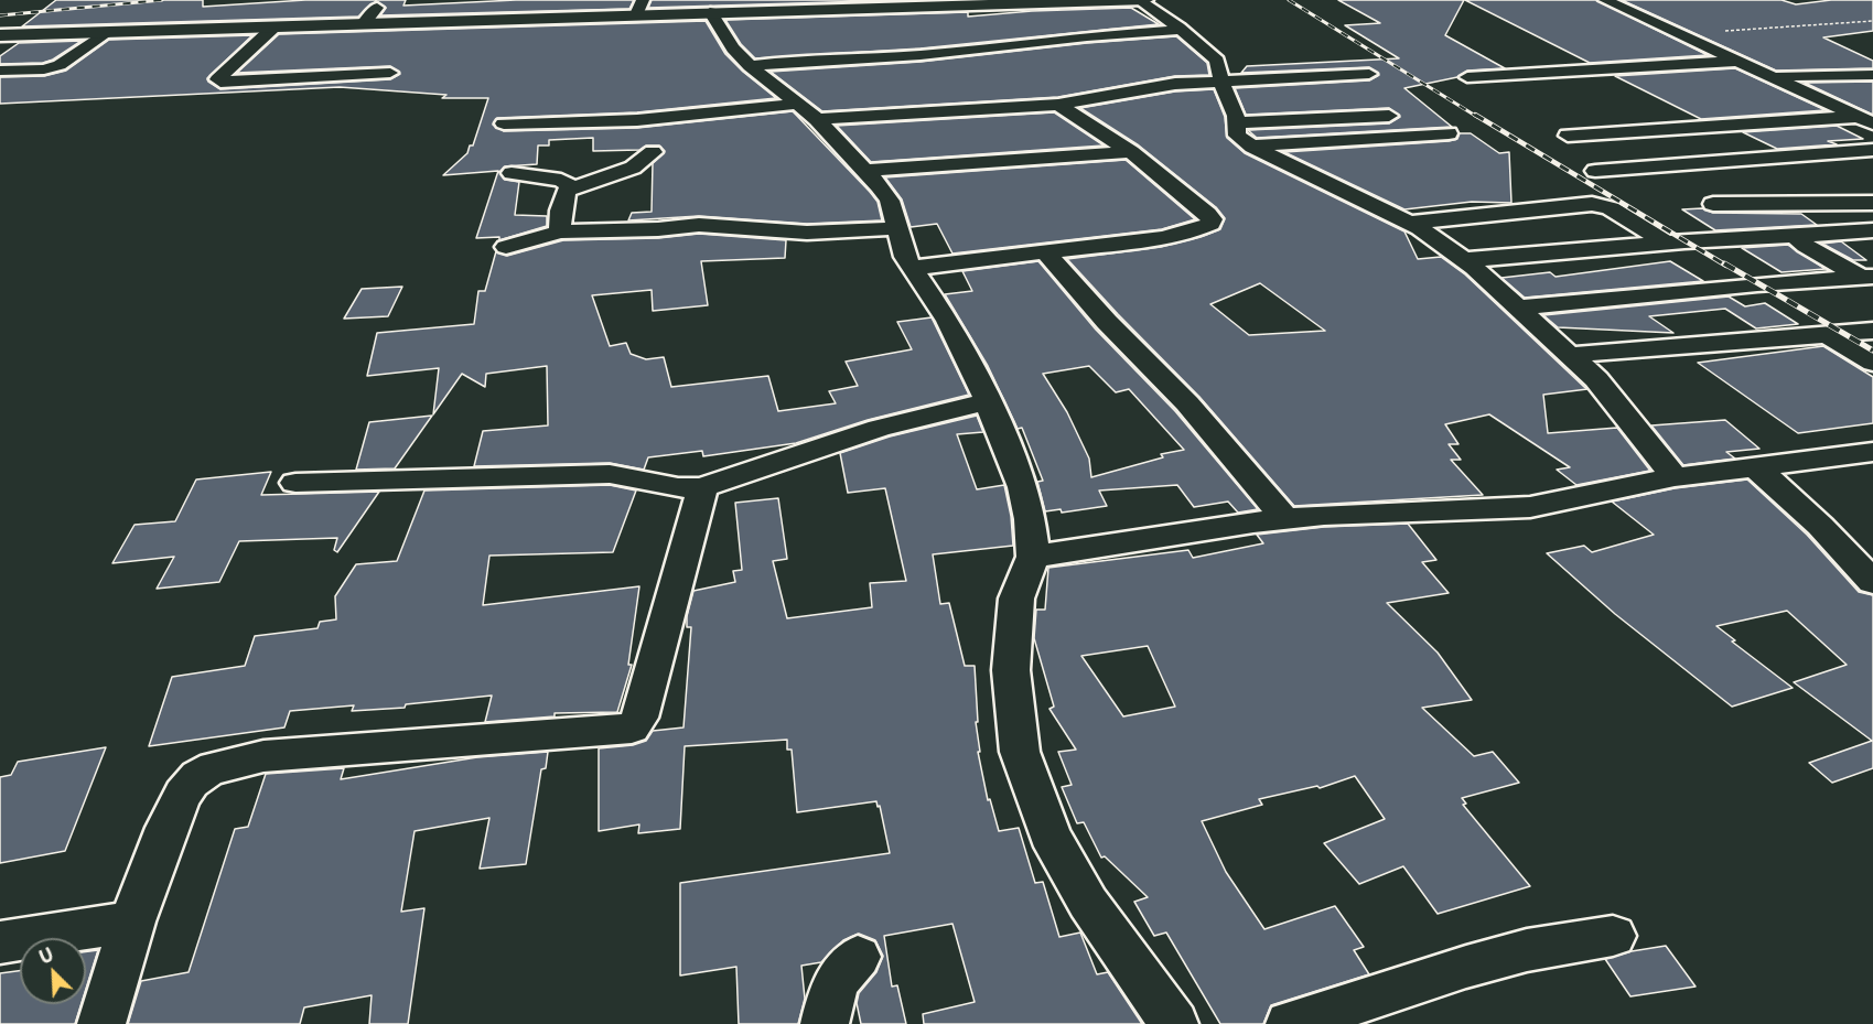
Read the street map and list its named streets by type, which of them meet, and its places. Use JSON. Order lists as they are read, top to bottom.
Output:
{
  "north": "top left"
}
